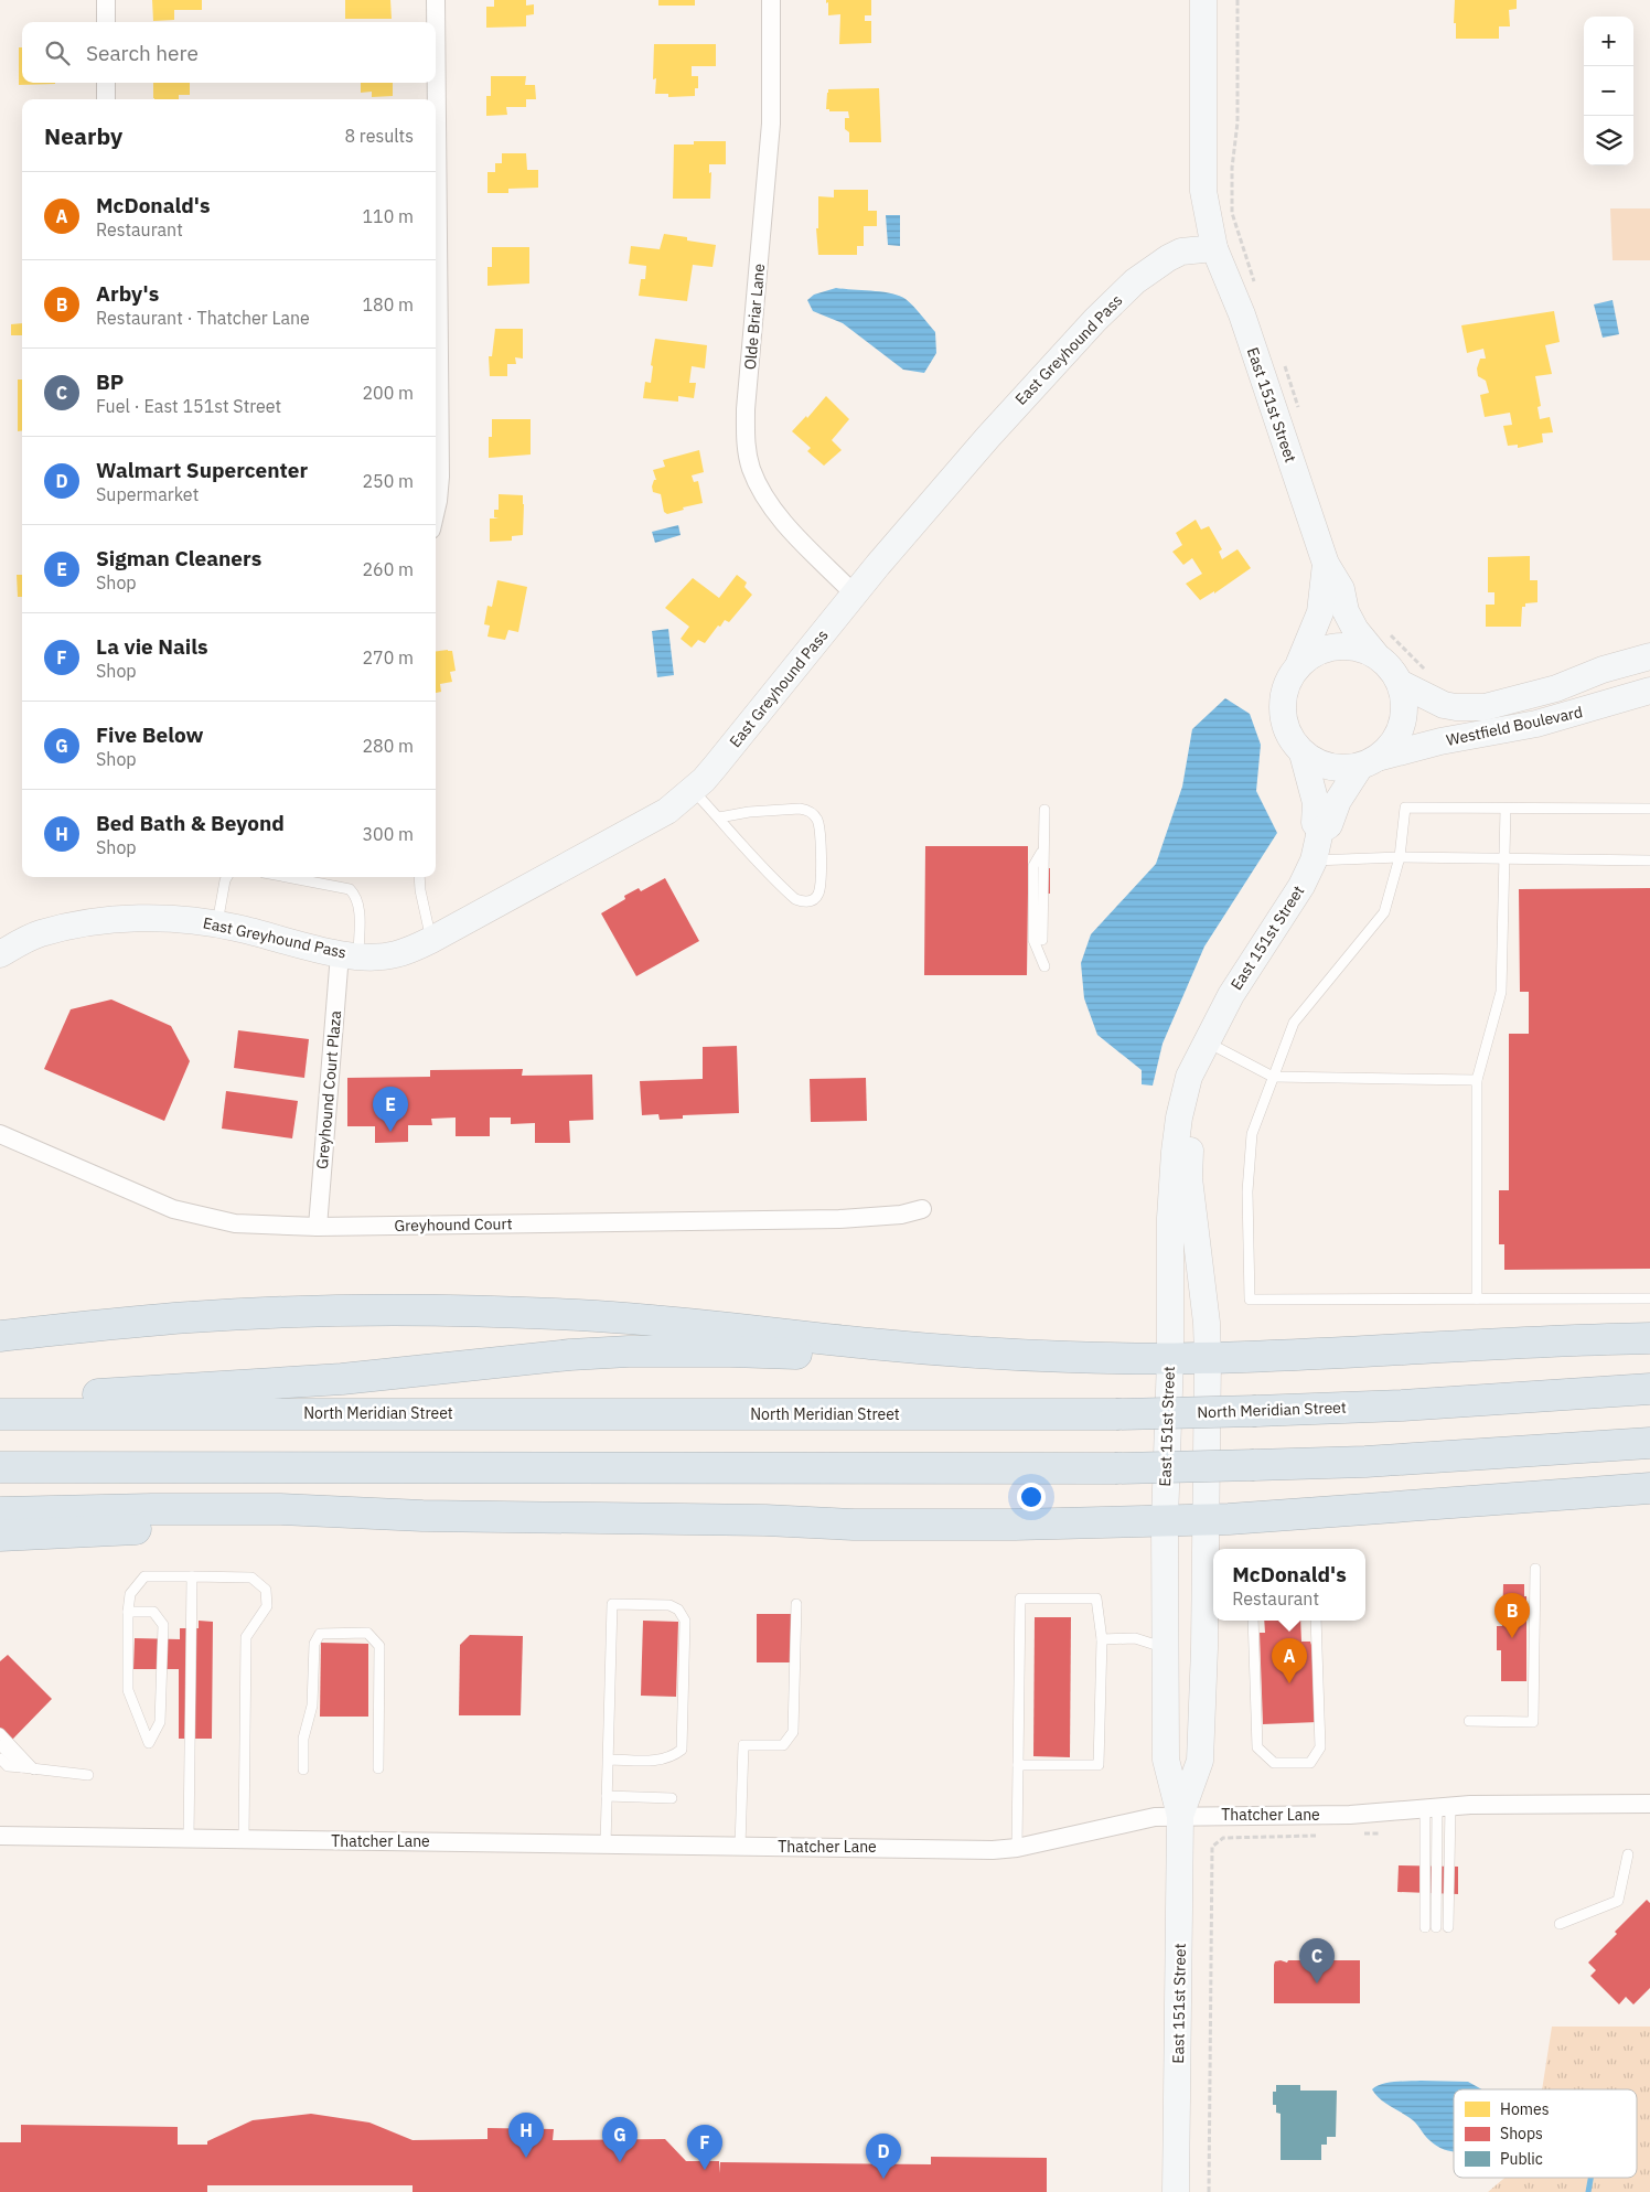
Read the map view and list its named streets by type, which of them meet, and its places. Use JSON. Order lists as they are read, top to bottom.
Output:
{
  "streets": {
    "highway": ["North Meridian Street"],
    "street": [
      "Olde Briar Lane",
      "East Greyhound Pass",
      "East 151st Street",
      "Westfield Boulevard",
      "Greyhound Court Plaza",
      "Greyhound Court",
      "Thatcher Lane"
    ]
  },
  "crossings": [
    ["Olde Briar Lane", "East Greyhound Pass"],
    ["East Greyhound Pass", "East 151st Street"],
    ["East Greyhound Pass", "Greyhound Court Plaza"],
    ["East 151st Street", "Westfield Boulevard"],
    ["East 151st Street", "Thatcher Lane"],
    ["Greyhound Court Plaza", "Greyhound Court"]
  ],
  "legend": ["Homes", "Shops", "Public"],
  "page": {
    "map_buttons": ["+", "−"],
    "search": "Search here",
    "heading": ["Nearby", "8 results"],
    "list": [
      {
        "mark": "A",
        "name": "McDonald's",
        "note": "Restaurant",
        "value": "110 m"
      },
      {
        "mark": "B",
        "name": "Arby's",
        "note": "Restaurant · Thatcher Lane",
        "value": "180 m"
      },
      {
        "mark": "C",
        "name": "BP",
        "note": "Fuel · East 151st Street",
        "value": "200 m"
      },
      {
        "mark": "D",
        "name": "Walmart Supercenter",
        "note": "Supermarket",
        "value": "250 m"
      },
      {
        "mark": "E",
        "name": "Sigman Cleaners",
        "note": "Shop",
        "value": "260 m"
      },
      {
        "mark": "F",
        "name": "La vie Nails",
        "note": "Shop",
        "value": "270 m"
      },
      {
        "mark": "G",
        "name": "Five Below",
        "note": "Shop",
        "value": "280 m"
      },
      {
        "mark": "H",
        "name": "Bed Bath & Beyond",
        "note": "Shop",
        "value": "300 m"
      }
    ],
    "pins": [
      "E",
      "B",
      "A",
      "C",
      "H",
      "G",
      "F",
      "D"
    ],
    "popup": ["McDonald's", "Restaurant"]
  }
}
